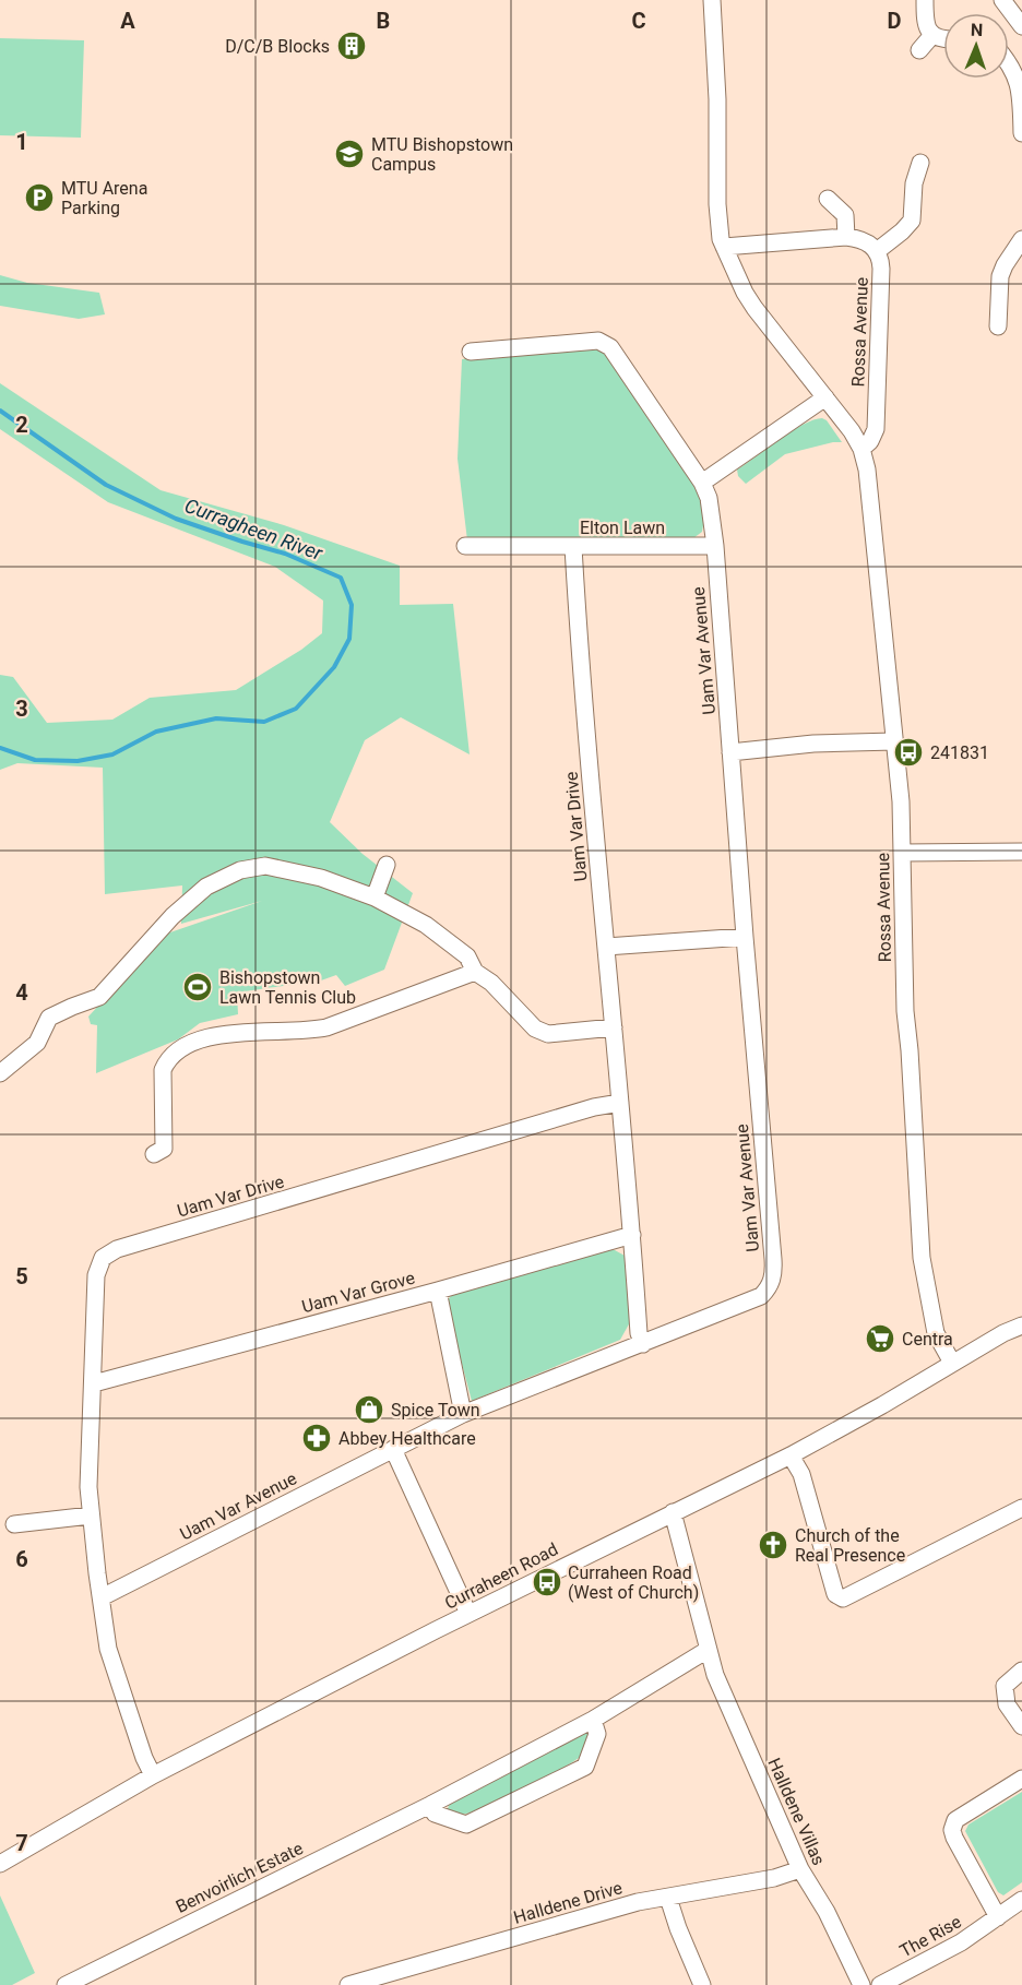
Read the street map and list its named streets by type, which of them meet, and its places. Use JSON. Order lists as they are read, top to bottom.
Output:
{
  "streets": {
    "street": [
      "Rossa Avenue",
      "Elton Lawn",
      "Uam Var Avenue",
      "Uam Var Drive",
      "Uam Var Grove",
      "Curraheen Road",
      "Halldene Villas",
      "Benvoirlich Estate",
      "Halldene Drive",
      "The Rise"
    ]
  },
  "crossings": [
    ["Rossa Avenue", "Curraheen Road"],
    ["Elton Lawn", "Uam Var Avenue"],
    ["Elton Lawn", "Uam Var Drive"],
    ["Uam Var Avenue", "Uam Var Drive"],
    ["Uam Var Drive", "Uam Var Grove"],
    ["Uam Var Drive", "Curraheen Road"],
    ["Curraheen Road", "Halldene Villas"],
    ["Halldene Villas", "Benvoirlich Estate"],
    ["Halldene Villas", "Halldene Drive"]
  ],
  "water": ["Curragheen River"],
  "places": {
    "building": ["D/C/B Blocks"],
    "school or university": ["MTU Bishopstown Campus"],
    "parking": ["MTU Arena Parking"],
    "bus stop": ["241831", "Curraheen Road (West of Church)"],
    "sports": ["Bishopstown Lawn Tennis Club"],
    "supermarket": ["Centra"],
    "shop": ["Spice Town"],
    "pharmacy": ["Abbey Healthcare"],
    "church": ["Church of the Real Presence"]
  },
  "north": "top",
  "grid": {
    "columns": [
      "A",
      "B",
      "C",
      "D"
    ],
    "rows": [
      "1",
      "2",
      "3",
      "4",
      "5",
      "6",
      "7"
    ]
  }
}
